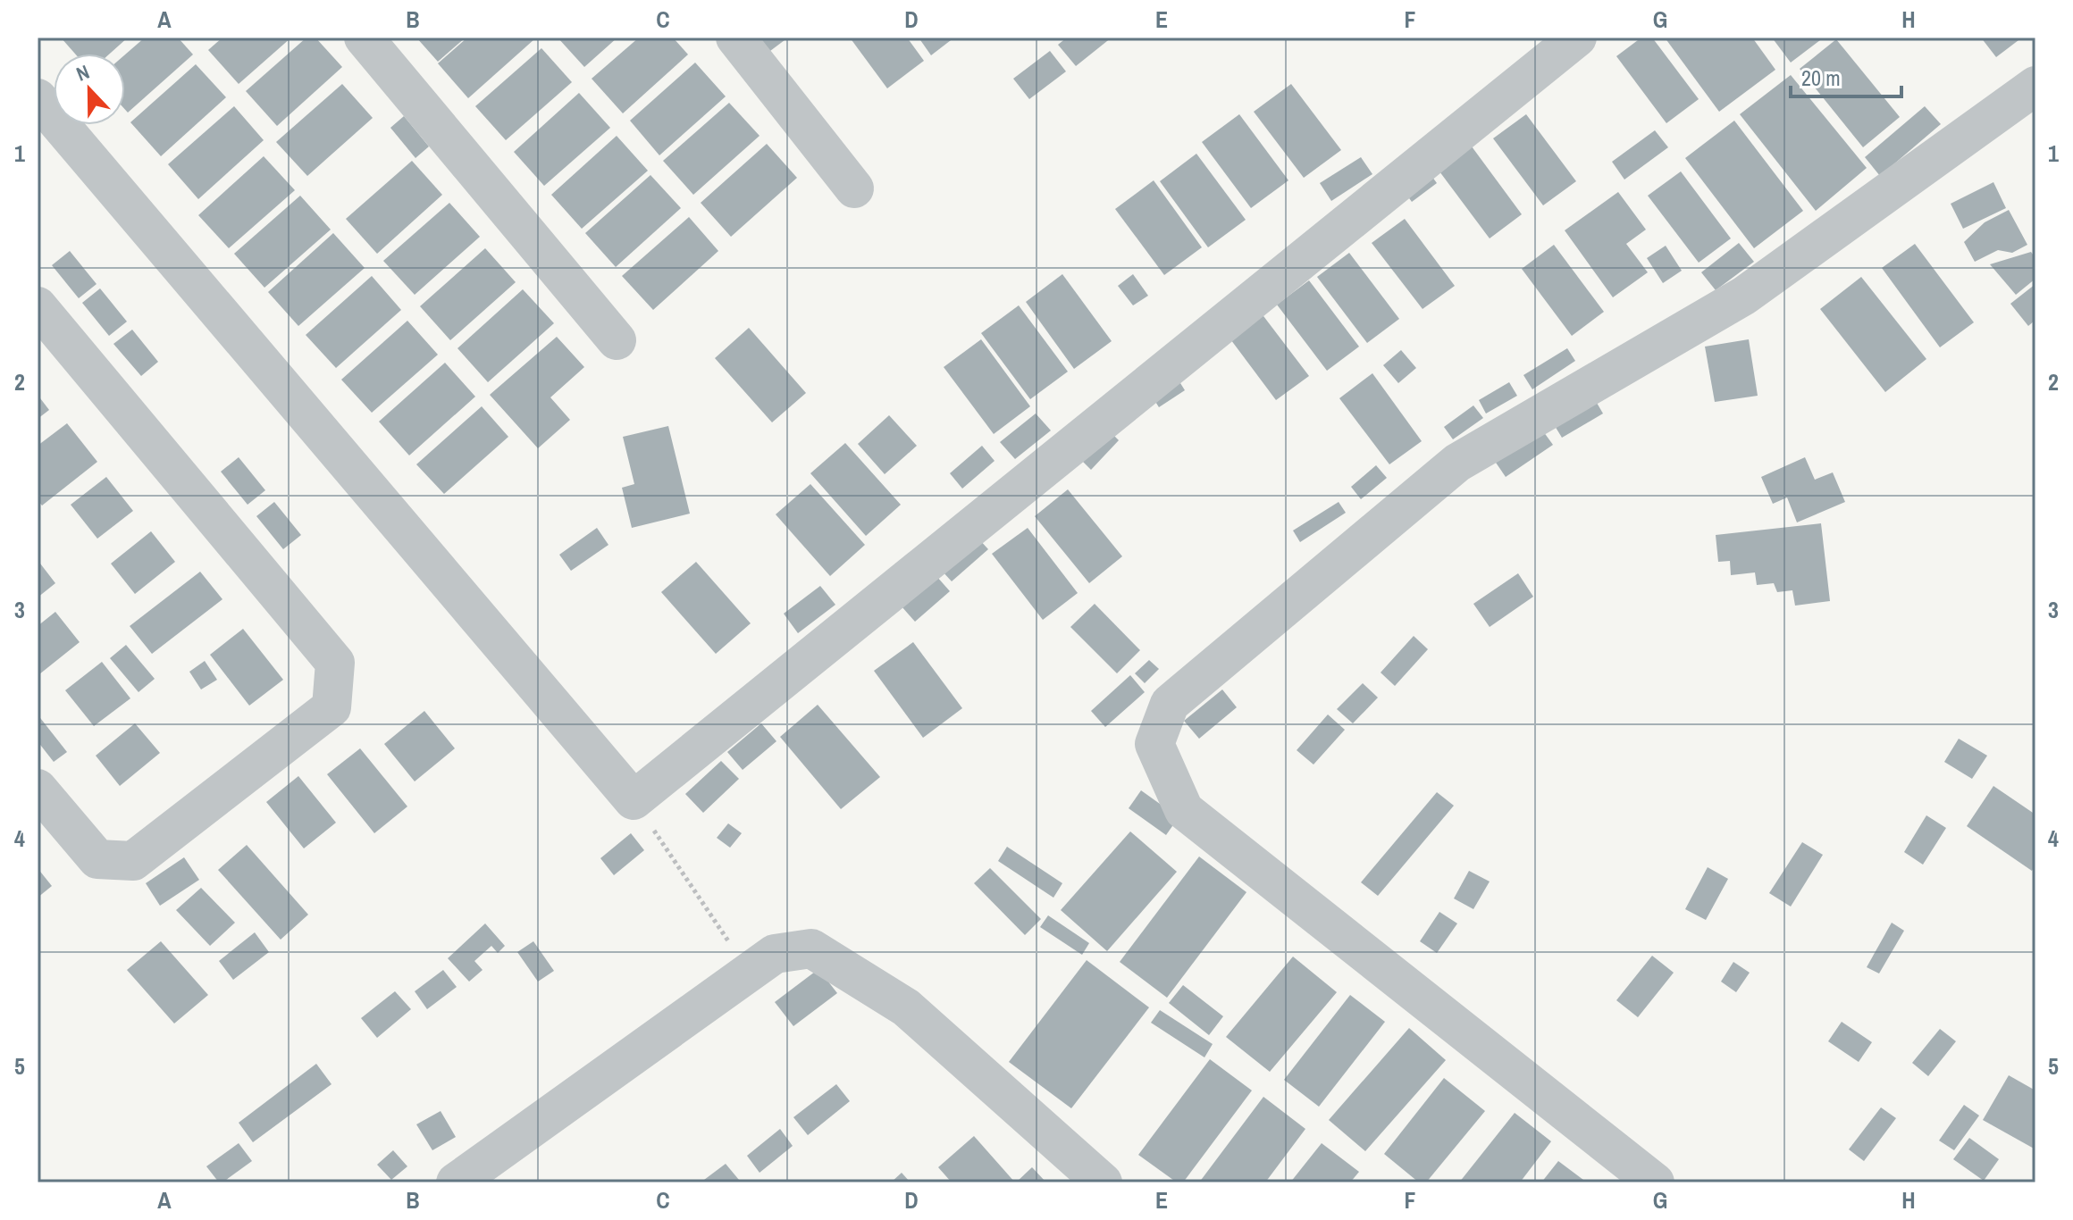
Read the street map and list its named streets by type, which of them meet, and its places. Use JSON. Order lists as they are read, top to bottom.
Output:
{
  "scale_bar": "20 m",
  "north": "top",
  "grid": {
    "columns": [
      "A",
      "B",
      "C",
      "D",
      "E",
      "F",
      "G",
      "H"
    ],
    "rows": [
      "1",
      "2",
      "3",
      "4",
      "5"
    ]
  }
}
